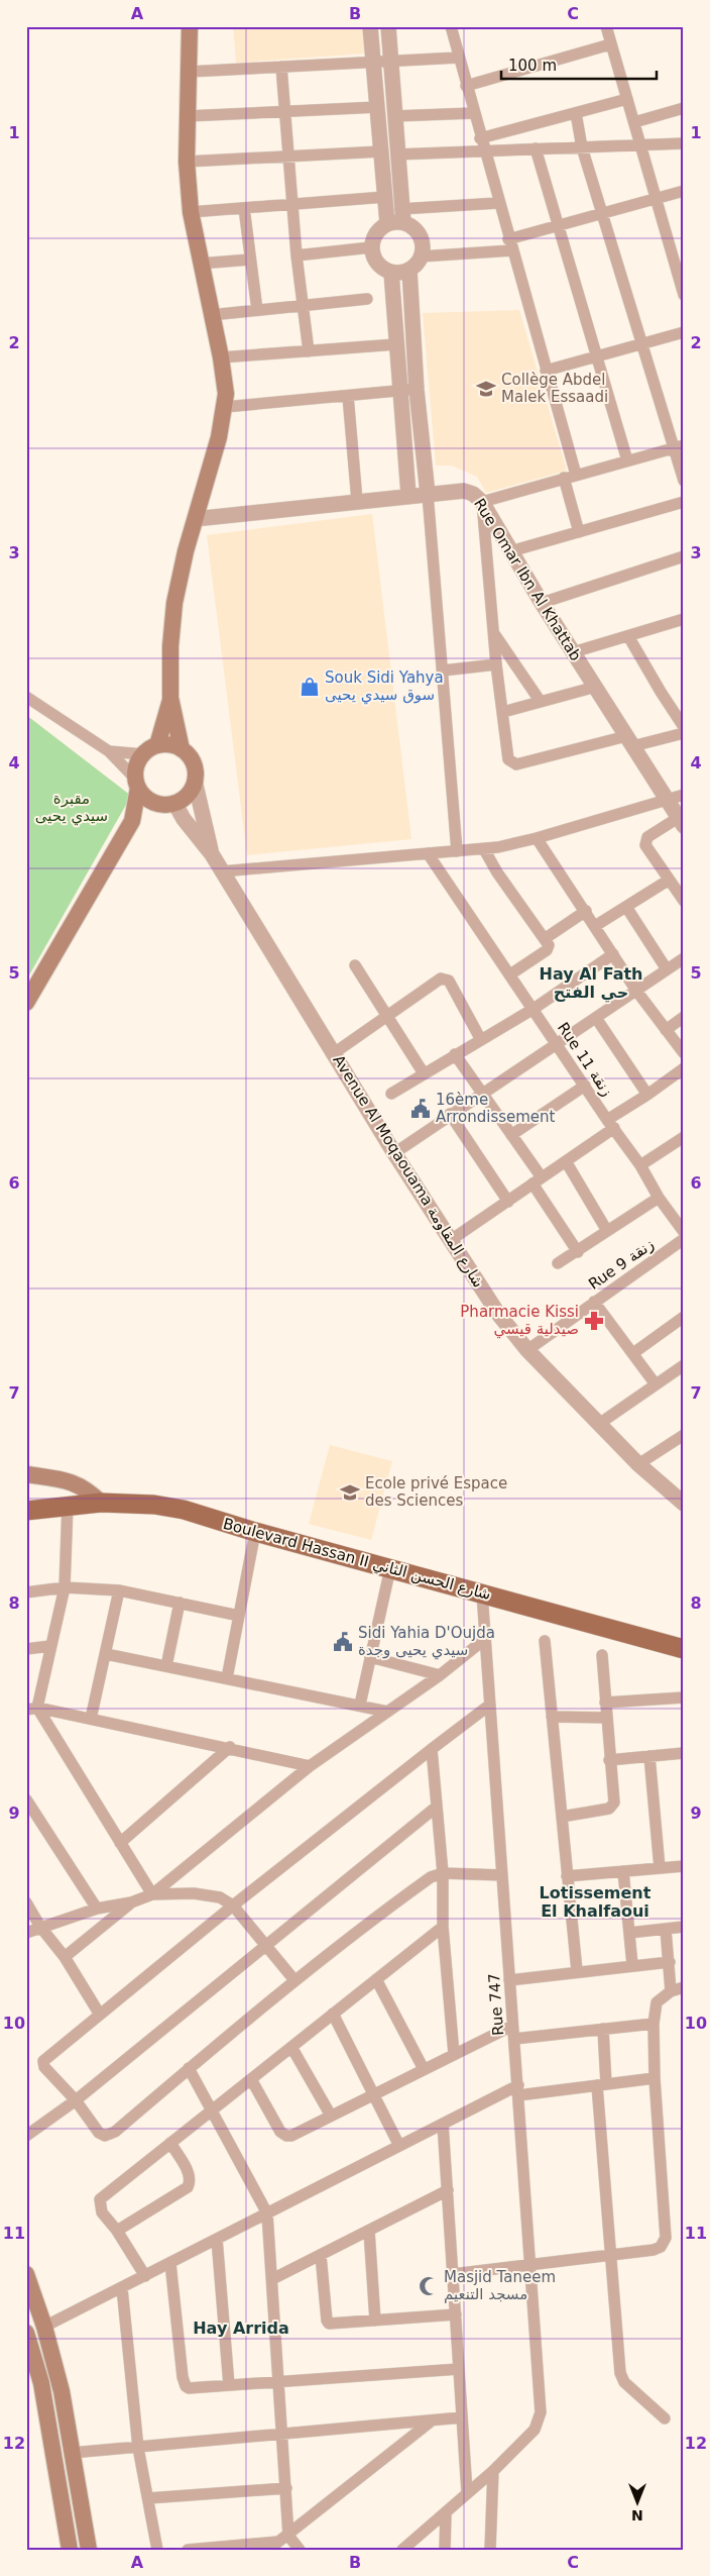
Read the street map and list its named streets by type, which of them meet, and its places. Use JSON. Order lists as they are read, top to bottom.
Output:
{
  "streets": {
    "main road": ["Boulevard Hassan II شارع الحسن الثاني"],
    "street": [
      "Rue Omar Ibn Al Khattab",
      "Rue 11 زنقة",
      "Avenue Al Moqaouama شارع المقاومة",
      "Rue 9 زنقة",
      "Rue 747"
    ]
  },
  "crossings": [
    ["Avenue Al Moqaouama شارع المقاومة", "Rue 9 زنقة"],
    ["Boulevard Hassan II شارع الحسن الثاني", "Rue 747"]
  ],
  "districts": ["Hay Al Fath حي الفتح", "Lotissement El Khalfaoui", "Hay Arrida"],
  "parks": ["مقبرة سيدي يحيى"],
  "places": {
    "school or university": ["Collège Abdel Malek Essaadi", "Ecole privé Espace des Sciences"],
    "shop": ["Souk Sidi Yahya سوق سيدي يحيى"],
    "public building": ["16ème Arrondissement", "Sidi Yahia D'Oujda سيدي يحيى وجدة"],
    "pharmacy": ["Pharmacie Kissi صيدلية قيسي"],
    "mosque": ["Masjid Taneem مسجد التنعيم"]
  },
  "scale_bar": "100 m",
  "north": "bottom",
  "grid": {
    "columns": ["A", "B", "C"],
    "rows": [
      "1",
      "2",
      "3",
      "4",
      "5",
      "6",
      "7",
      "8",
      "9",
      "10",
      "11",
      "12"
    ]
  }
}
